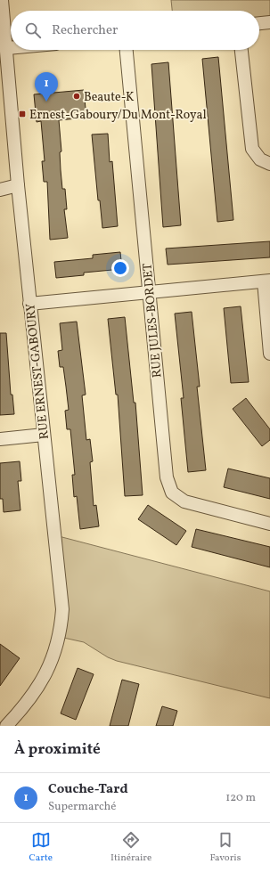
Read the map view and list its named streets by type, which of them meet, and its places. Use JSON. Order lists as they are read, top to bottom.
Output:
{
  "streets": {
    "street": ["RUE JULES-BORDET", "RUE ERNEST-GABOURY"]
  },
  "places": {
    "other": ["Beaute-K"],
    "transit": ["Ernest-Gaboury/Du Mont-Royal"]
  },
  "page": {
    "search": "Rechercher",
    "pins": "1",
    "heading": "À proximité",
    "list": [
      {
        "mark": "1",
        "name": "Couche-Tard",
        "note": "Supermarché",
        "value": "120 m"
      }
    ],
    "nav": ["Carte", "Itinéraire", "Favoris"]
  }
}
